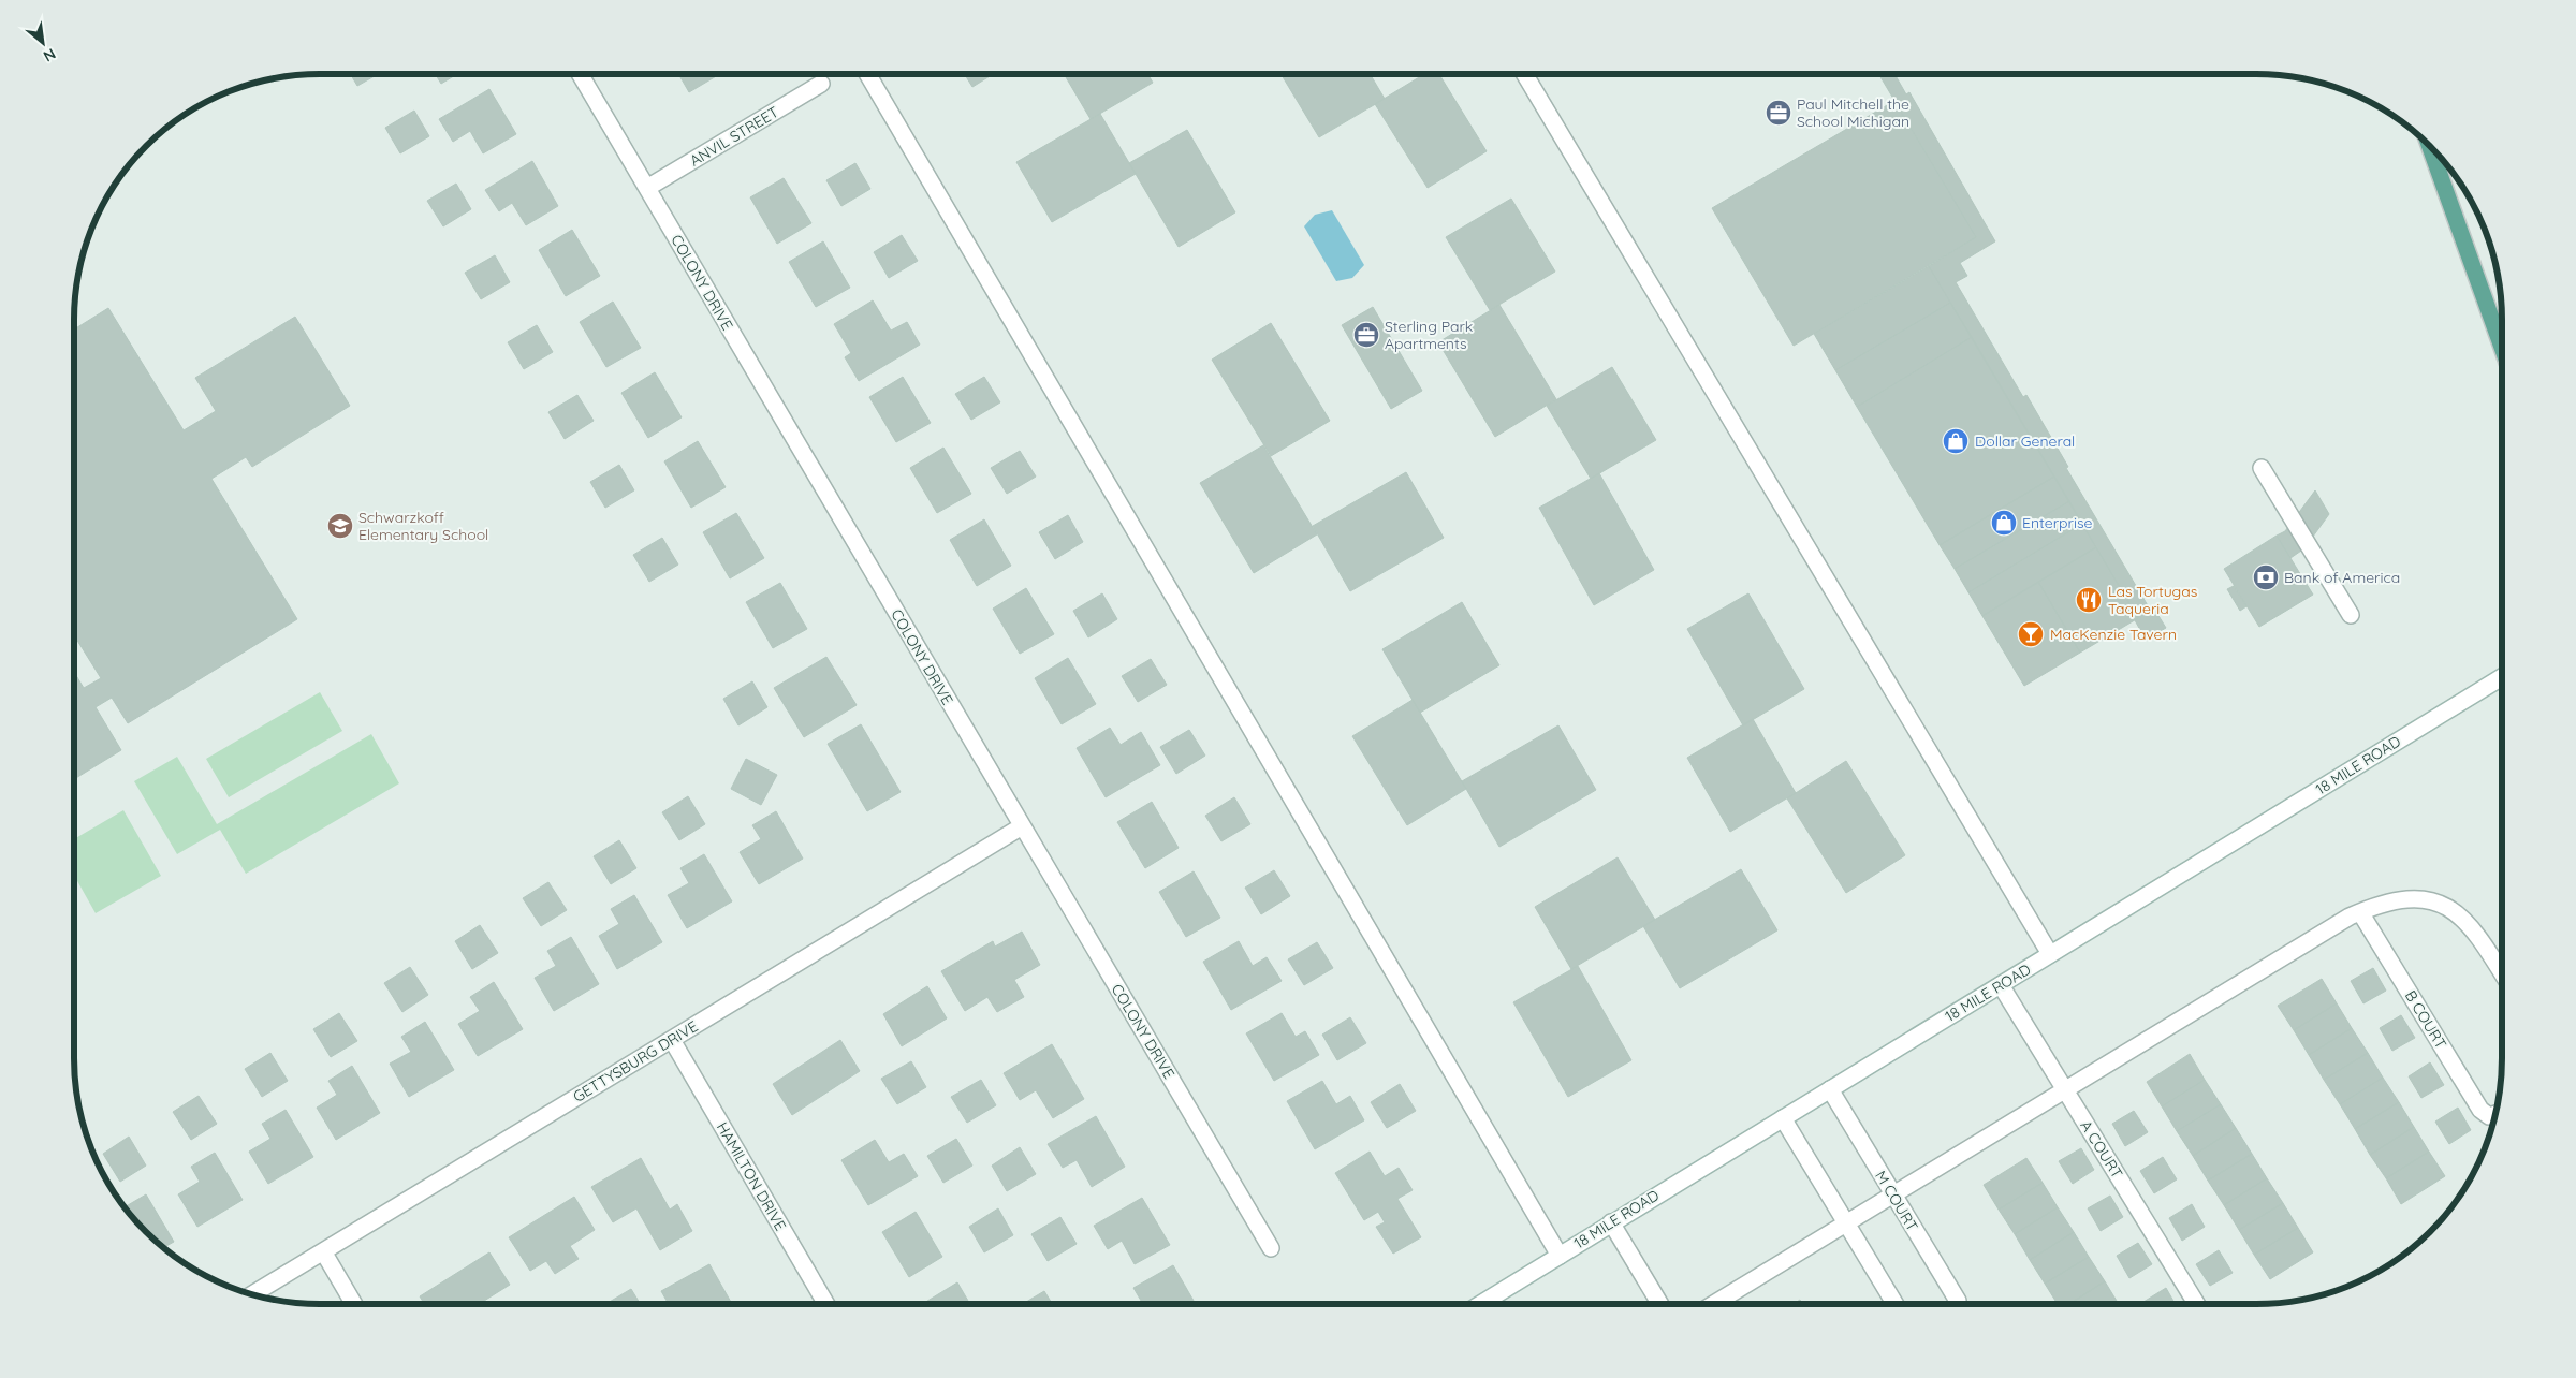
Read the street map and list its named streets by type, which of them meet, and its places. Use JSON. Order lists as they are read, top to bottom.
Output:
{
  "streets": {
    "street": [
      "ANVIL STREET",
      "COLONY DRIVE",
      "18 MILE ROAD",
      "B COURT",
      "GETTYSBURG DRIVE",
      "A COURT",
      "HAMILTON DRIVE",
      "M COURT"
    ]
  },
  "crossings": [
    ["ANVIL STREET", "COLONY DRIVE"],
    ["COLONY DRIVE", "GETTYSBURG DRIVE"],
    ["18 MILE ROAD", "A COURT"],
    ["18 MILE ROAD", "M COURT"],
    ["GETTYSBURG DRIVE", "HAMILTON DRIVE"]
  ],
  "places": {
    "office": ["Paul Mitchell the School Michigan", "Sterling Park Apartments"],
    "shop": ["Dollar General", "Enterprise"],
    "school or university": ["Schwarzkoff Elementary School"],
    "bank": ["Bank of America"],
    "restaurant": ["Las Tortugas Taqueria"],
    "bar": ["MacKenzie Tavern"]
  },
  "north": "bottom right"
}
